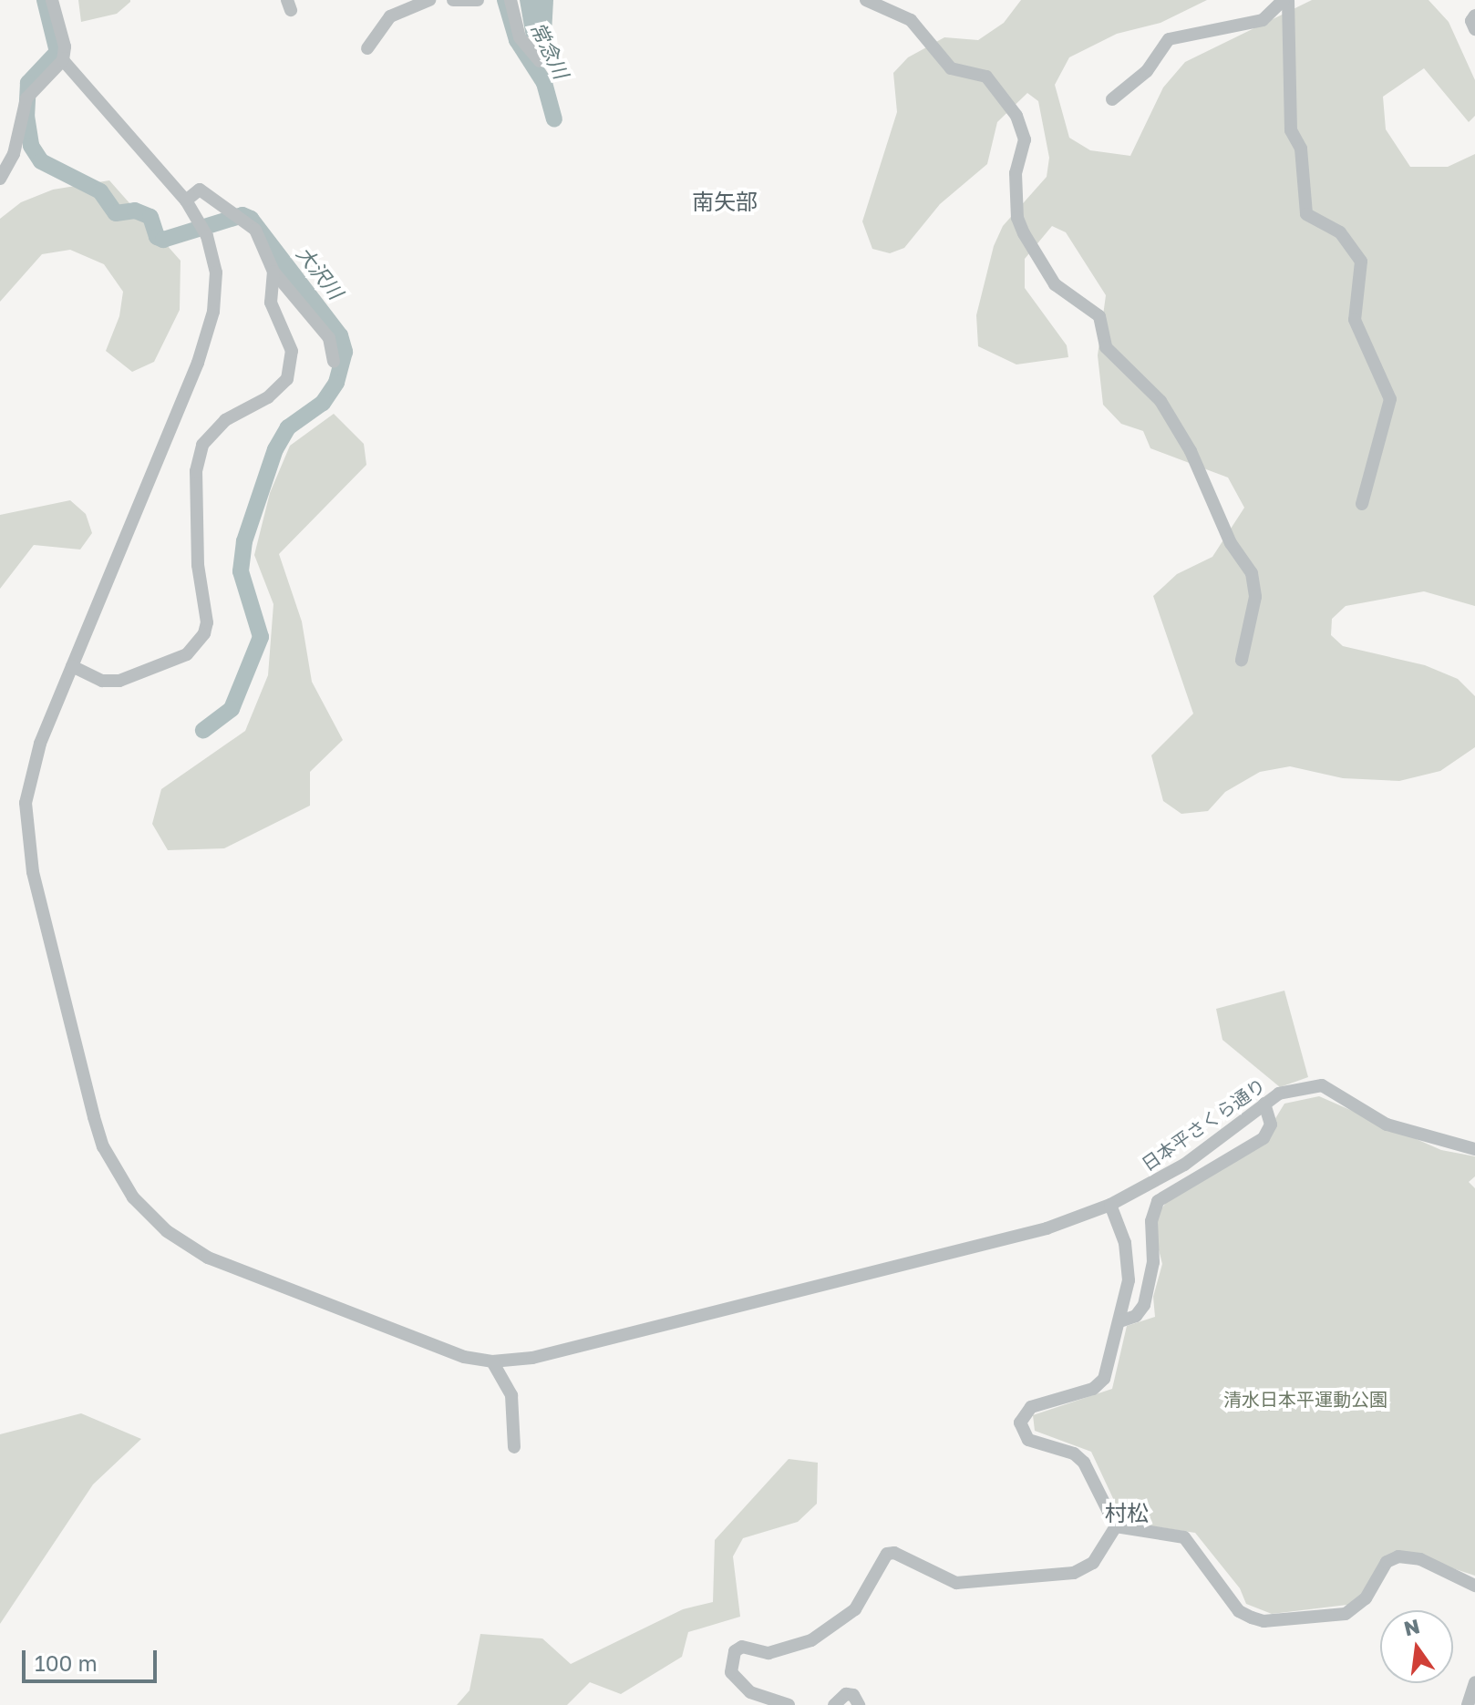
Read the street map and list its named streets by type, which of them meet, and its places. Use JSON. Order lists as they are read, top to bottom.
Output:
{
  "streets": {
    "street": ["日本平さくら通り"]
  },
  "districts": ["南矢部", "村松"],
  "water": ["常念川", "大沢川"],
  "parks": ["清水日本平運動公園"],
  "scale_bar": "100 m",
  "north": "top"
}
